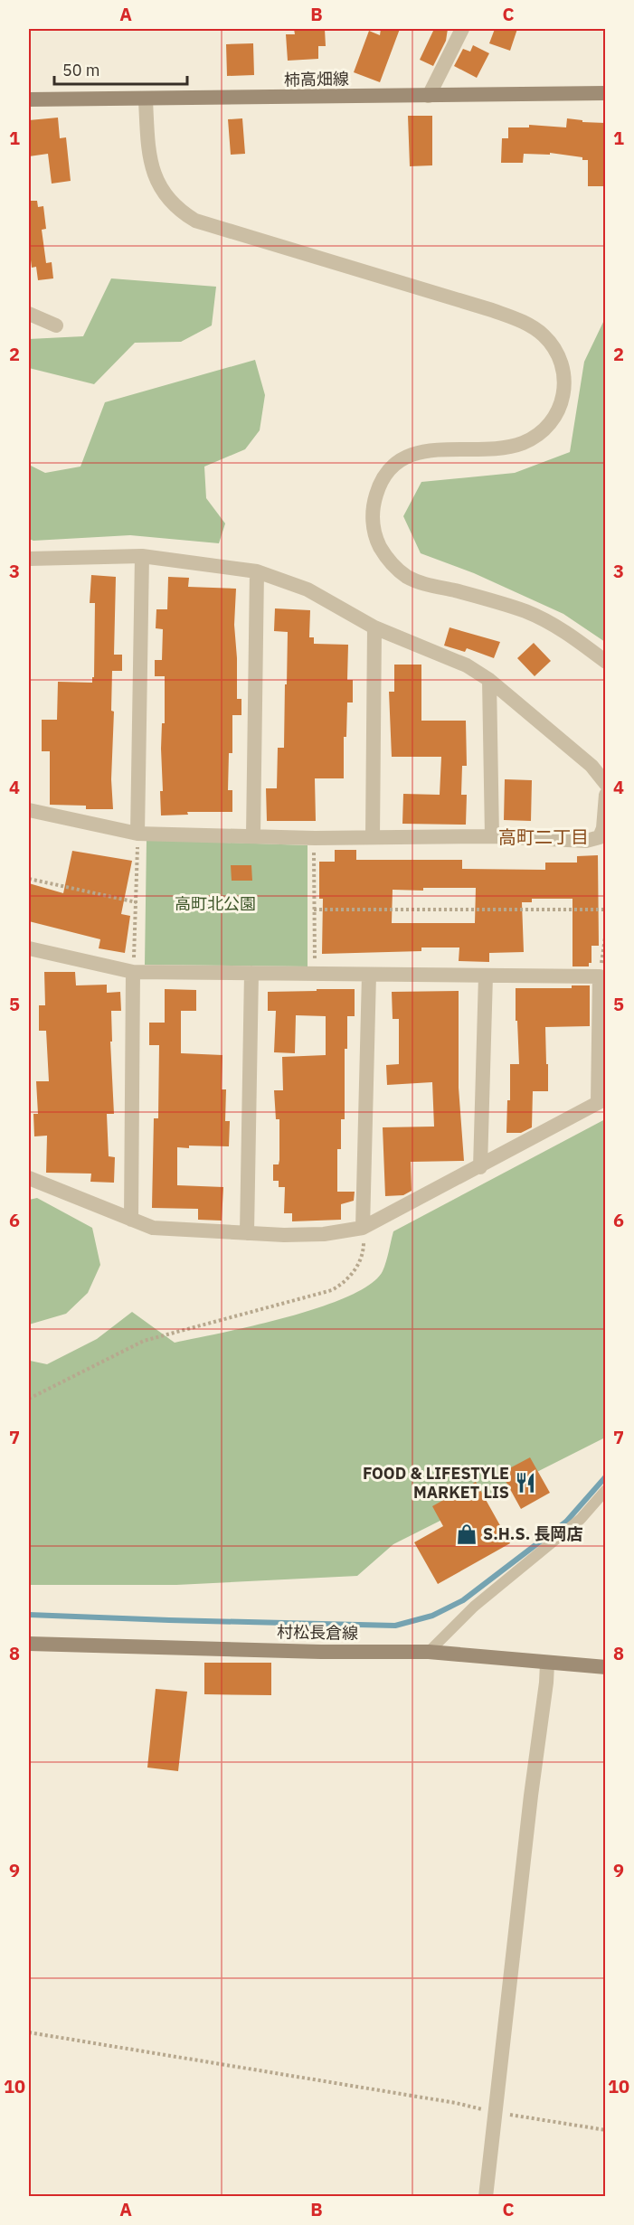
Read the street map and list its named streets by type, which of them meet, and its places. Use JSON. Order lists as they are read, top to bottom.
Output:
{
  "streets": {
    "main road": ["柿高畑線", "村松長倉線"]
  },
  "districts": ["高町二丁目"],
  "parks": ["高町北公園"],
  "places": {
    "restaurant": ["FOOD & LIFESTYLE MARKET LIS"],
    "shop": ["S.H.S. 長岡店"]
  },
  "scale_bar": "50 m",
  "grid": {
    "columns": ["A", "B", "C"],
    "rows": [
      "1",
      "2",
      "3",
      "4",
      "5",
      "6",
      "7",
      "8",
      "9",
      "10"
    ]
  }
}
